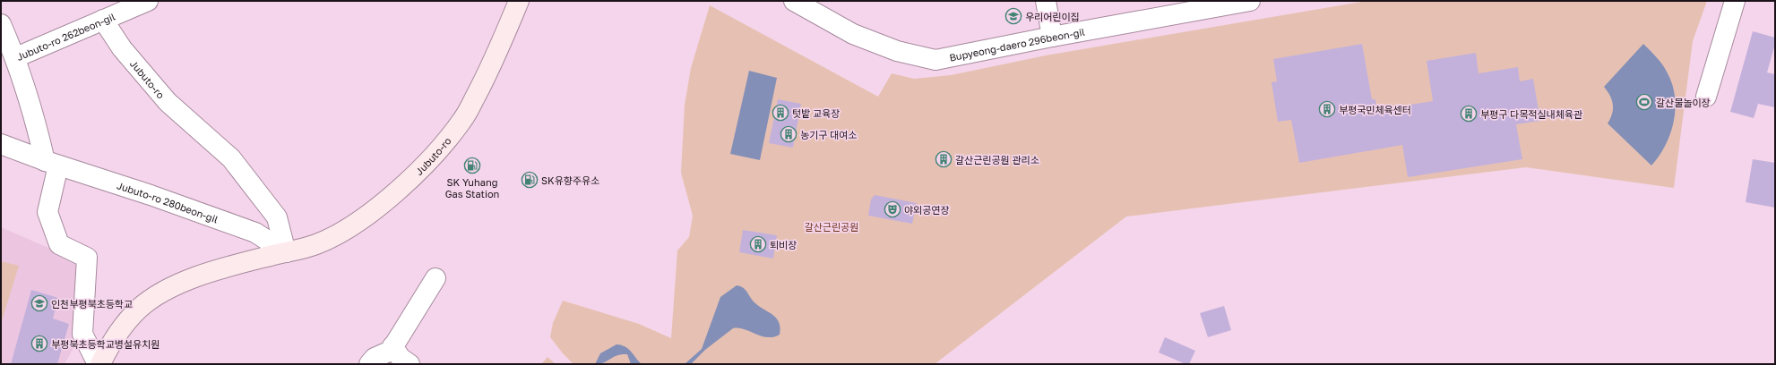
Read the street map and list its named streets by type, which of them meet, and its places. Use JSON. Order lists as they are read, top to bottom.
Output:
{
  "streets": {
    "main road": ["Jubuto-ro"],
    "street": ["Jubuto-ro 262beon-gil", "Bupyeong-daero 296beon-gil", "Jubuto-ro 280beon-gil"]
  },
  "crossings": [
    ["Jubuto-ro 262beon-gil", "Jubuto-ro"],
    ["Jubuto-ro", "Jubuto-ro 280beon-gil"]
  ],
  "parks": ["갈산근린공원"],
  "places": {
    "school or university": ["우리어린이집", "인천부평북초등학교"],
    "sports": ["갈산물놀이장"],
    "building": [
      "부평국민체육센터",
      "텃밭 교육장",
      "부평구 다목적실내체육관",
      "농기구 대여소",
      "갈산근린공원 관리소",
      "퇴비장",
      "부평북초등학교병설유치원"
    ],
    "fuel station": ["SK Yuhang Gas Station", "SK유향주유소"],
    "theatre": ["야외공연장"]
  }
}
